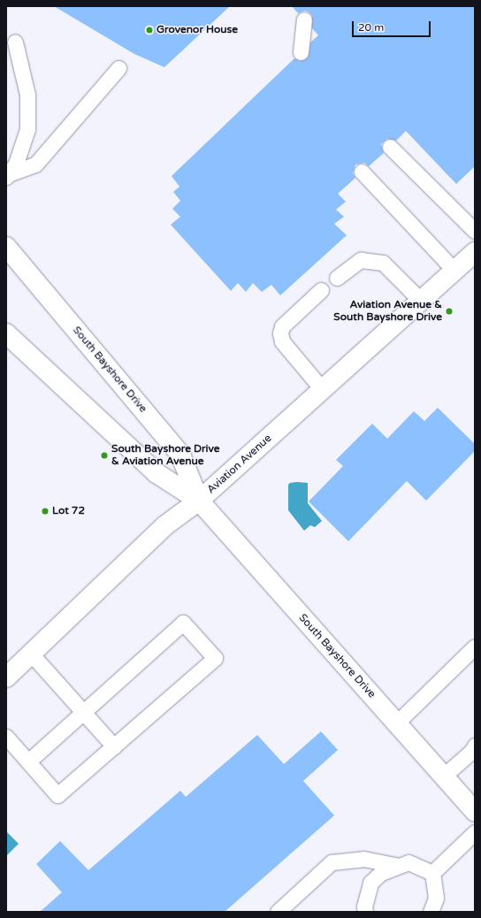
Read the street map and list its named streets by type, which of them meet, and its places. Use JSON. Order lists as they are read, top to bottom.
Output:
{
  "streets": {
    "main road": ["South Bayshore Drive", "Aviation Avenue"]
  },
  "crossings": [
    ["South Bayshore Drive", "Aviation Avenue"]
  ],
  "places": [
    "Grovenor House",
    "Aviation Avenue & South Bayshore Drive",
    "South Bayshore Drive & Aviation Avenue",
    "Lot 72"
  ],
  "scale_bar": "20 m"
}
